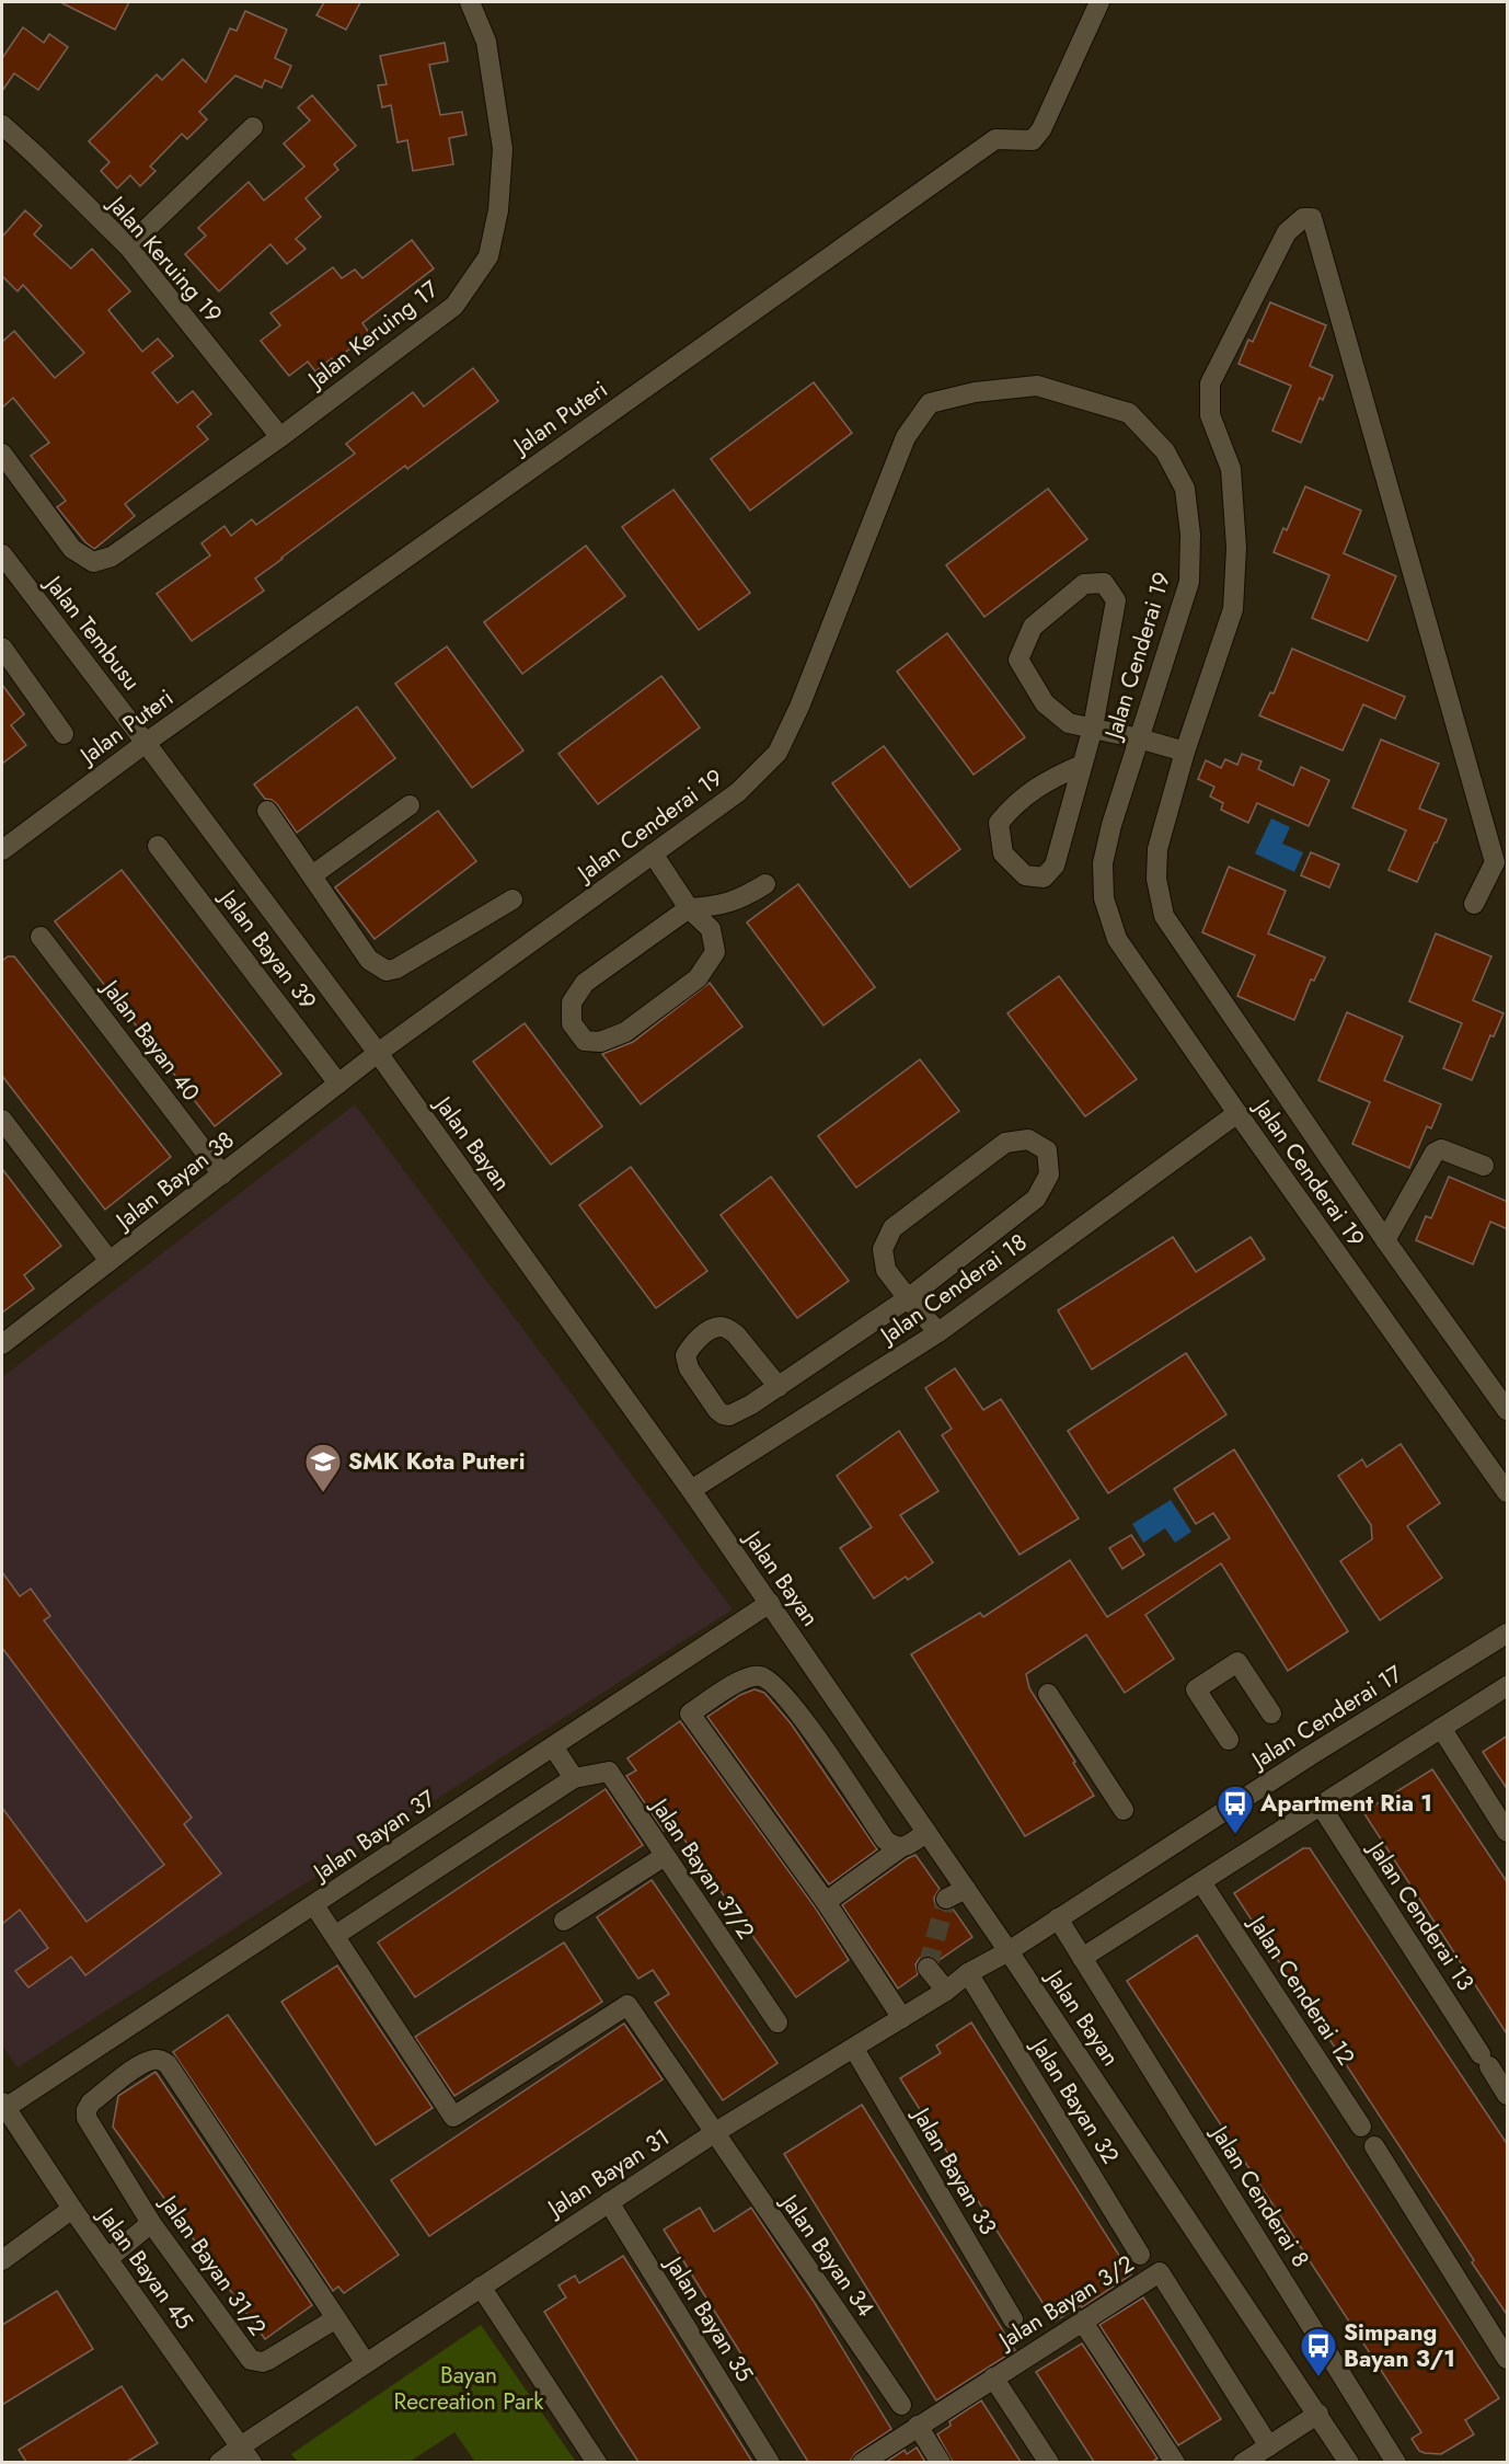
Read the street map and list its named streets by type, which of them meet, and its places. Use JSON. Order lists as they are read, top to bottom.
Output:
{
  "streets": {
    "street": [
      "Jalan Keruing 19",
      "Jalan Keruing 17",
      "Jalan Puteri",
      "Jalan Tembusu",
      "Jalan Cenderai 19",
      "Jalan Bayan 39",
      "Jalan Bayan 40",
      "Jalan Bayan",
      "Jalan Bayan 38",
      "Jalan Cenderai 18",
      "Jalan Cenderai 17",
      "Jalan Bayan 37",
      "Jalan Bayan 37/2",
      "Jalan Cenderai 13",
      "Jalan Cenderai 12",
      "Jalan Bayan 32",
      "Jalan Bayan 33",
      "Jalan Bayan 31",
      "Jalan Cenderai 8",
      "Jalan Bayan 34",
      "Jalan Bayan 31/2",
      "Jalan Bayan 45",
      "Jalan Bayan 3/2",
      "Jalan Bayan 35"
    ]
  },
  "crossings": [
    ["Jalan Keruing 19", "Jalan Keruing 17"],
    ["Jalan Puteri", "Jalan Tembusu"],
    ["Jalan Puteri", "Jalan Bayan"],
    ["Jalan Tembusu", "Jalan Bayan"],
    ["Jalan Cenderai 19", "Jalan Bayan"],
    ["Jalan Cenderai 19", "Jalan Bayan 38"],
    ["Jalan Cenderai 19", "Jalan Cenderai 18"],
    ["Jalan Bayan 39", "Jalan Bayan 38"],
    ["Jalan Bayan 40", "Jalan Bayan 38"],
    ["Jalan Bayan", "Jalan Bayan 38"],
    ["Jalan Bayan", "Jalan Cenderai 18"],
    ["Jalan Bayan", "Jalan Cenderai 17"],
    ["Jalan Bayan", "Jalan Bayan 37"],
    ["Jalan Bayan", "Jalan Bayan 31"],
    ["Jalan Cenderai 17", "Jalan Bayan 31"],
    ["Jalan Cenderai 17", "Jalan Cenderai 8"],
    ["Jalan Bayan 37", "Jalan Bayan 34"],
    ["Jalan Bayan 37", "Jalan Bayan 45"],
    ["Jalan Bayan 32", "Jalan Bayan 31"],
    ["Jalan Bayan 33", "Jalan Bayan 31"],
    ["Jalan Bayan 31", "Jalan Bayan 34"],
    ["Jalan Bayan 31", "Jalan Bayan 45"],
    ["Jalan Bayan 31", "Jalan Bayan 35"]
  ],
  "parks": ["Bayan Recreation Park"],
  "places": {
    "school or university": ["SMK Kota Puteri"],
    "bus stop": ["Apartment Ria 1", "Simpang Bayan 3/1"]
  }
}
